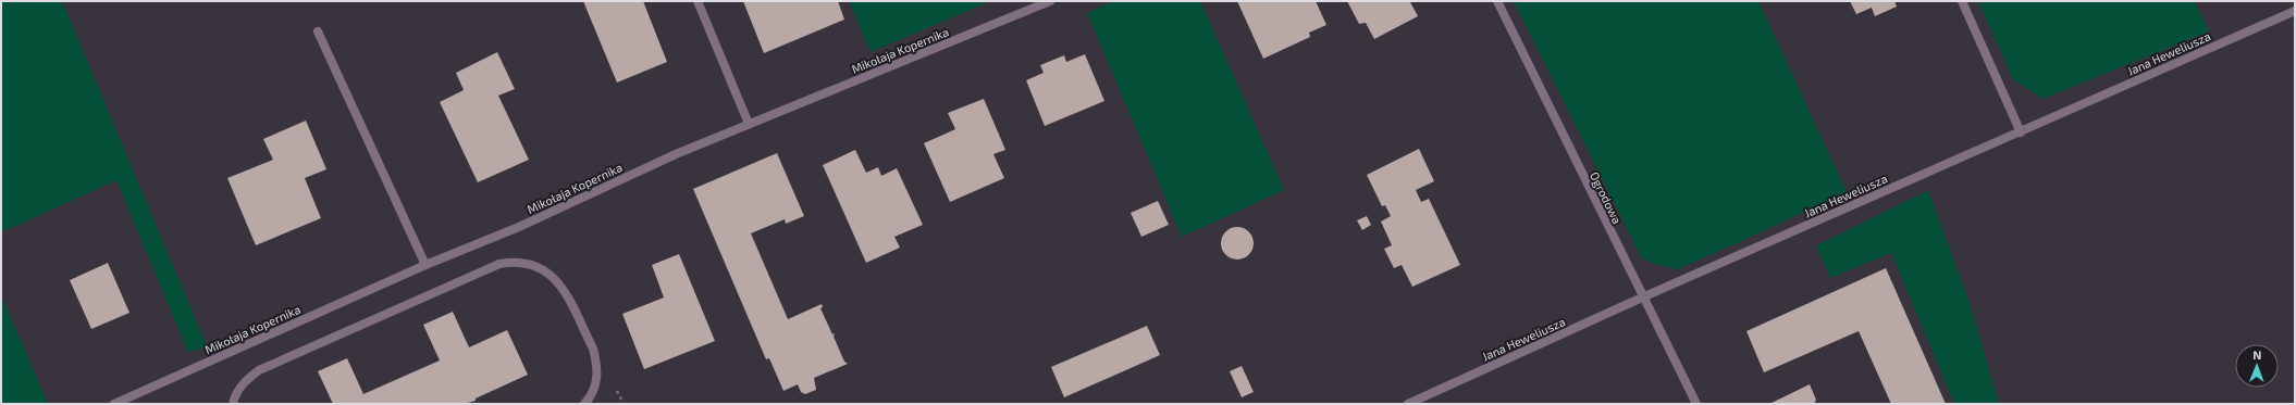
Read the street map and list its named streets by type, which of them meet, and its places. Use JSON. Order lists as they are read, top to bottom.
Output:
{
  "streets": {
    "street": ["Mikołaja Kopernika", "Jana Heweliusza", "Ogrodowa"]
  },
  "crossings": [
    ["Jana Heweliusza", "Ogrodowa"]
  ],
  "north": "top"
}
